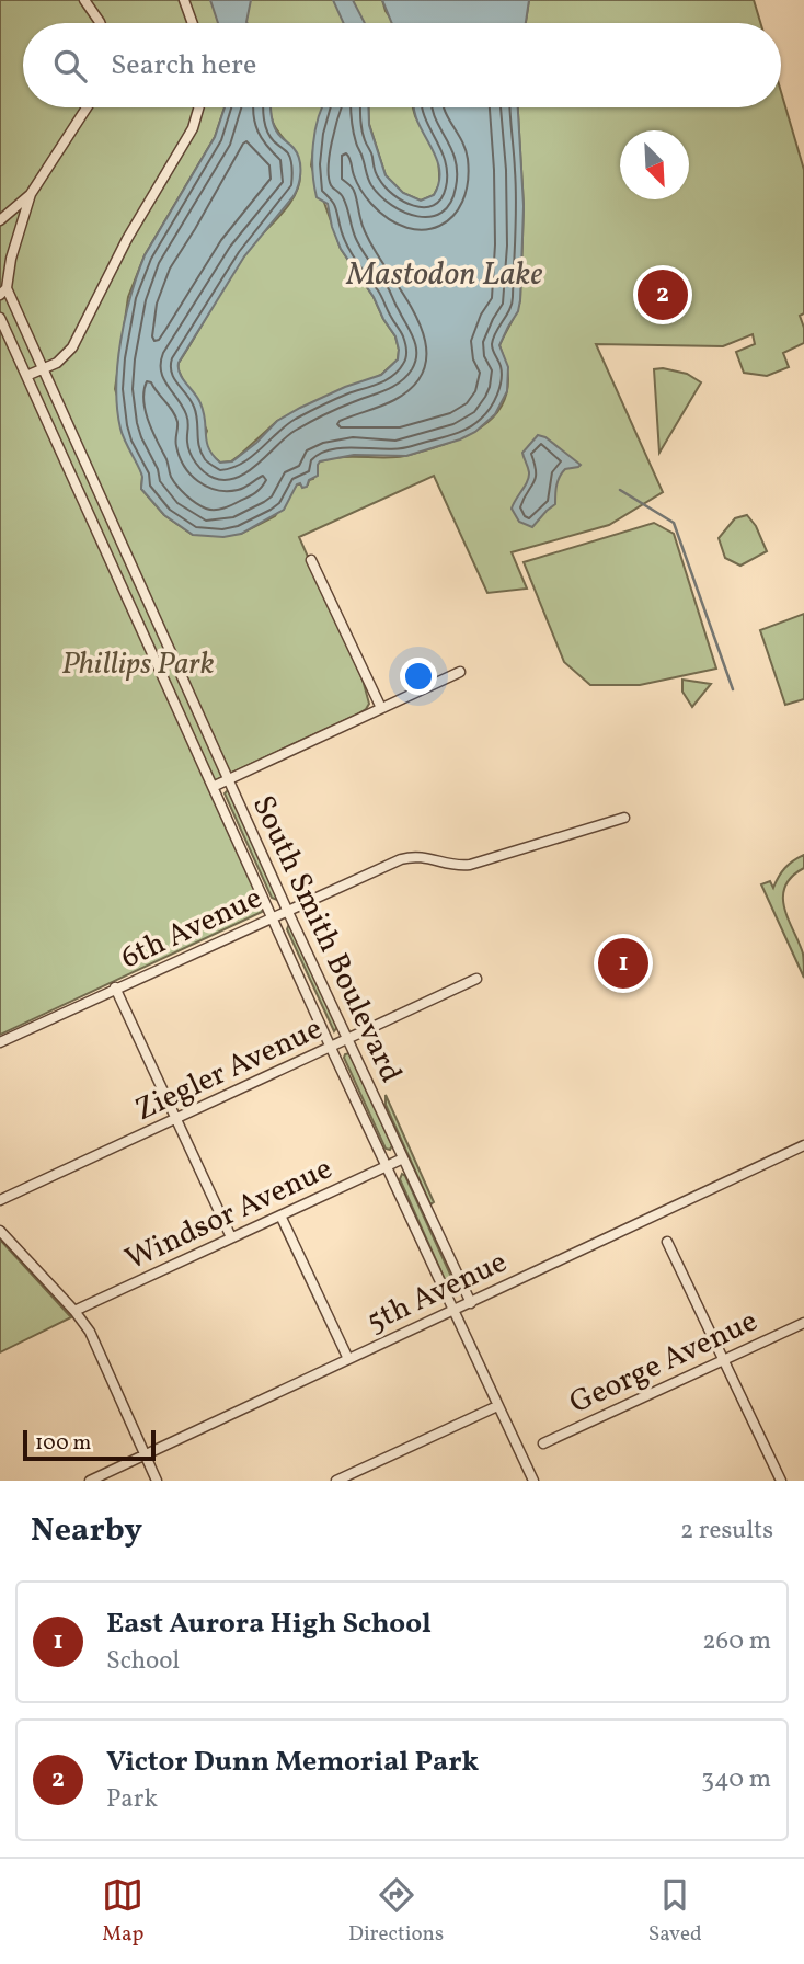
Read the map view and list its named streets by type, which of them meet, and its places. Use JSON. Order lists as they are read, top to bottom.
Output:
{
  "streets": {
    "street": [
      "6th Avenue",
      "South Smith Boulevard",
      "Ziegler Avenue",
      "Windsor Avenue",
      "5th Avenue",
      "George Avenue"
    ]
  },
  "crossings": [
    ["6th Avenue", "South Smith Boulevard"],
    ["South Smith Boulevard", "Ziegler Avenue"],
    ["South Smith Boulevard", "Windsor Avenue"],
    ["South Smith Boulevard", "5th Avenue"]
  ],
  "water": ["Mastodon Lake"],
  "parks": ["Phillips Park"],
  "scale_bar": "100 m",
  "north": "bottom right",
  "page": {
    "search": "Search here",
    "pins": ["2", "1"],
    "scale": "100 m",
    "heading": ["Nearby", "2 results"],
    "list": [
      {
        "mark": "1",
        "name": "East Aurora High School",
        "note": "School",
        "value": "260 m"
      },
      {
        "mark": "2",
        "name": "Victor Dunn Memorial Park",
        "note": "Park",
        "value": "340 m"
      }
    ],
    "nav": ["Map", "Directions", "Saved"]
  }
}
